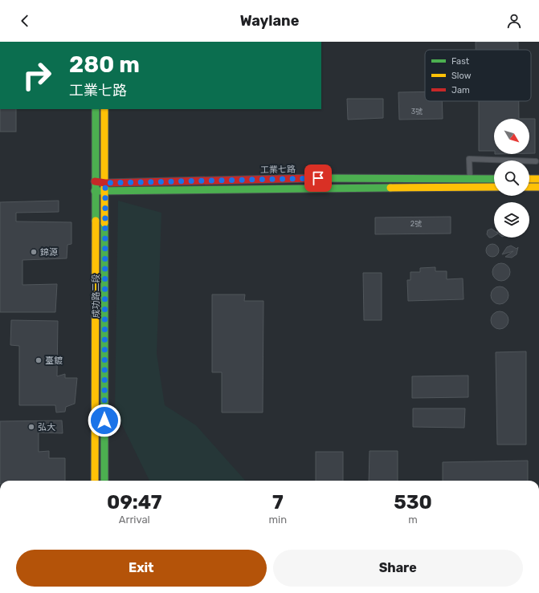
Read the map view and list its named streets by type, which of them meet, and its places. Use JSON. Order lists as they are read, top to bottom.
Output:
{
  "streets": {
    "street": ["工業七路", "成功路二段"]
  },
  "crossings": [
    ["工業七路", "成功路二段"]
  ],
  "places": ["錦源", "臺鍍", "弘大"],
  "house_numbers": ["3號", "2號"],
  "legend": ["Fast", "Slow", "Jam"],
  "north": "bottom right",
  "page": {
    "header": "Waylane",
    "turn": ["280 m", "工業七路"],
    "eta": [
      "09:47",
      "Arrival",
      "7",
      "min",
      "530",
      "m"
    ],
    "buttons": ["Exit", "Share"]
  }
}
